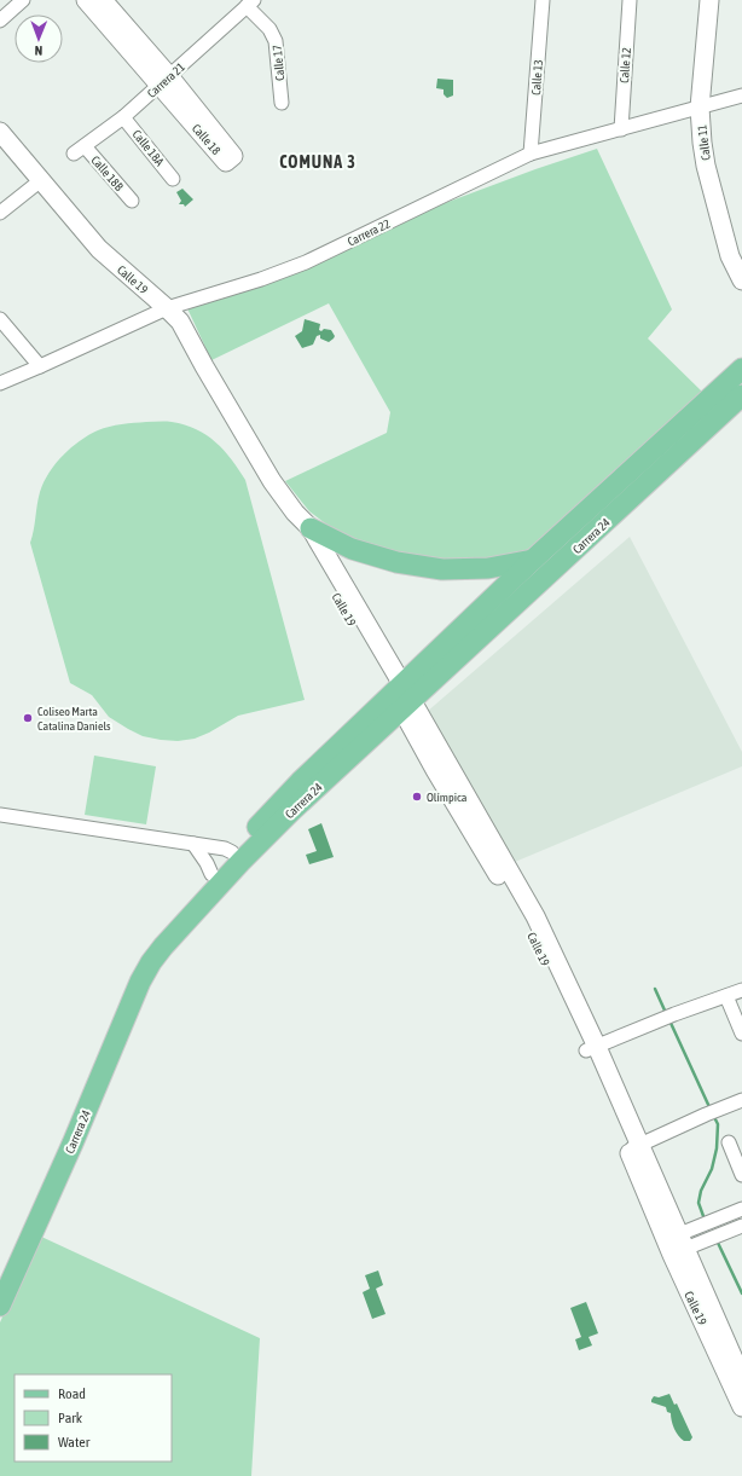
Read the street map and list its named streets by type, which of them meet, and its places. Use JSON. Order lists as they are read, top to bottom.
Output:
{
  "streets": {
    "main road": ["Carrera 24"],
    "street": [
      "Calle 17",
      "Calle 12",
      "Calle 13",
      "Carrera 21",
      "Calle 11",
      "Calle 18A",
      "Calle 18B",
      "Carrera 22",
      "Calle 19"
    ]
  },
  "crossings": [
    ["Calle 17", "Carrera 21"],
    ["Calle 12", "Carrera 22"],
    ["Calle 13", "Carrera 22"],
    ["Carrera 21", "Calle 18A"],
    ["Carrera 21", "Calle 18B"],
    ["Calle 11", "Carrera 22"],
    ["Carrera 22", "Calle 19"],
    ["Calle 19", "Carrera 24"]
  ],
  "districts": ["COMUNA 3"],
  "places": ["Coliseo Marta Catalina Daniels", "Olímpica"],
  "legend": ["Road", "Park", "Water"],
  "north": "bottom"
}
